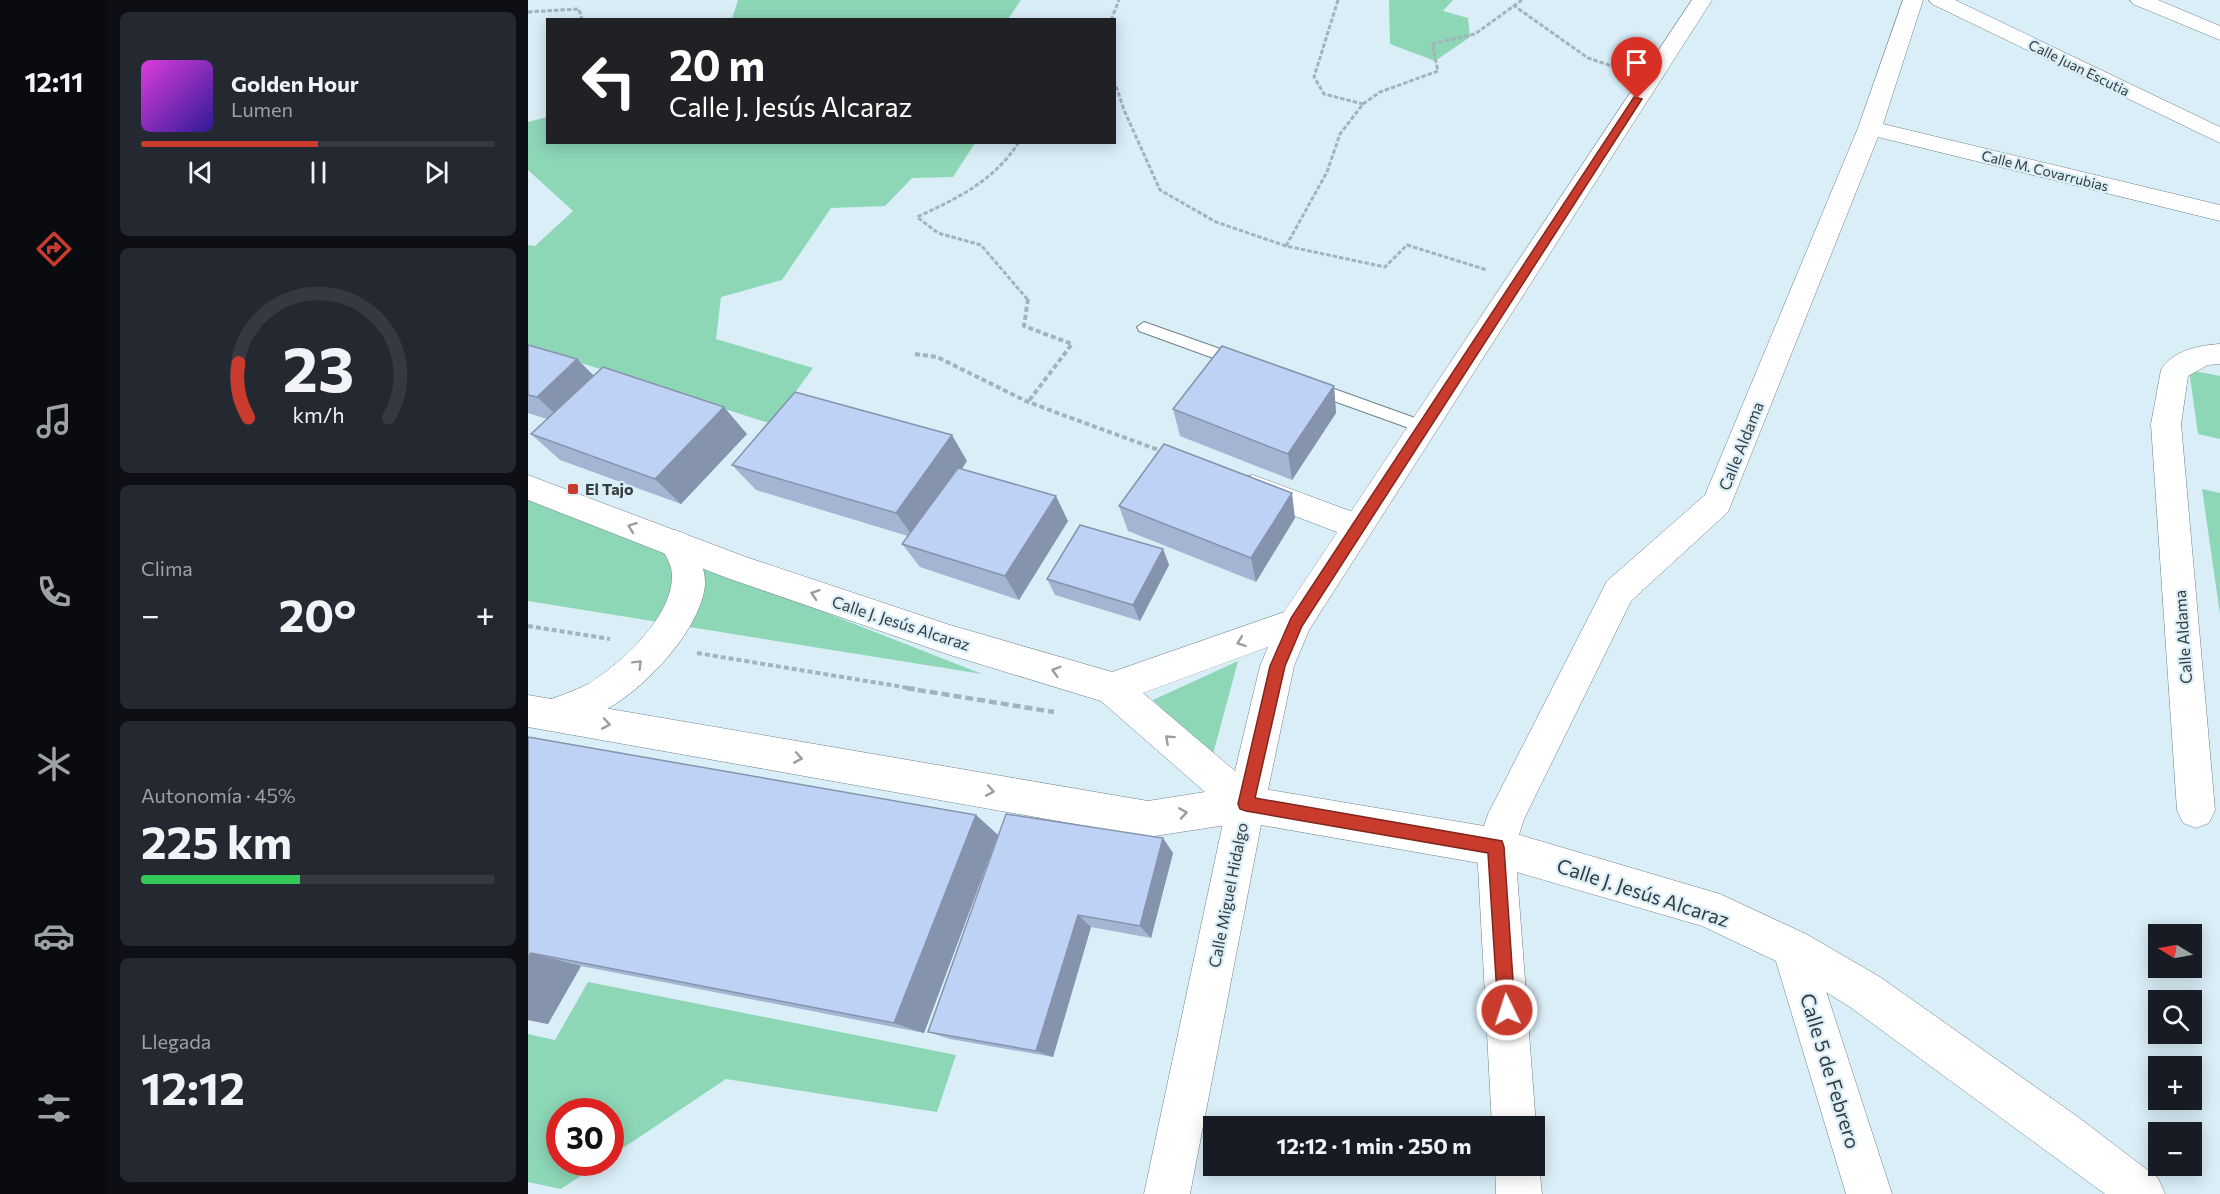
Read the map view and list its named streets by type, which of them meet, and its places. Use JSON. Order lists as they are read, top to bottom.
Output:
{
  "streets": {
    "street": [
      "Calle Juan Escutia",
      "Calle M. Covarrubias",
      "Calle Aldama",
      "Calle J. Jesús Alcaraz",
      "Calle Miguel Hidalgo",
      "Calle 5 de Febrero"
    ]
  },
  "crossings": [
    ["Calle M. Covarrubias", "Calle Aldama"],
    ["Calle Aldama", "Calle J. Jesús Alcaraz"],
    ["Calle J. Jesús Alcaraz", "Calle Miguel Hidalgo"],
    ["Calle J. Jesús Alcaraz", "Calle 5 de Febrero"]
  ],
  "places": {
    "transit": ["El Tajo"]
  },
  "north": "left",
  "page": {
    "tabs": "12:11",
    "turn": ["20 m", "Calle J. Jesús Alcaraz"],
    "song": ["Golden Hour", "Lumen"],
    "tile": [
      "Clima",
      ["Autonomía · 45%", "225 km"],
      ["Llegada", "12:12"]
    ],
    "heat": ["−", "20°", "+"],
    "map_buttons": ["+", "−"],
    "limit": "30",
    "trip": "12:12 · 1 min · 250 m",
    "gauge": ["23", "km/h"]
  }
}
